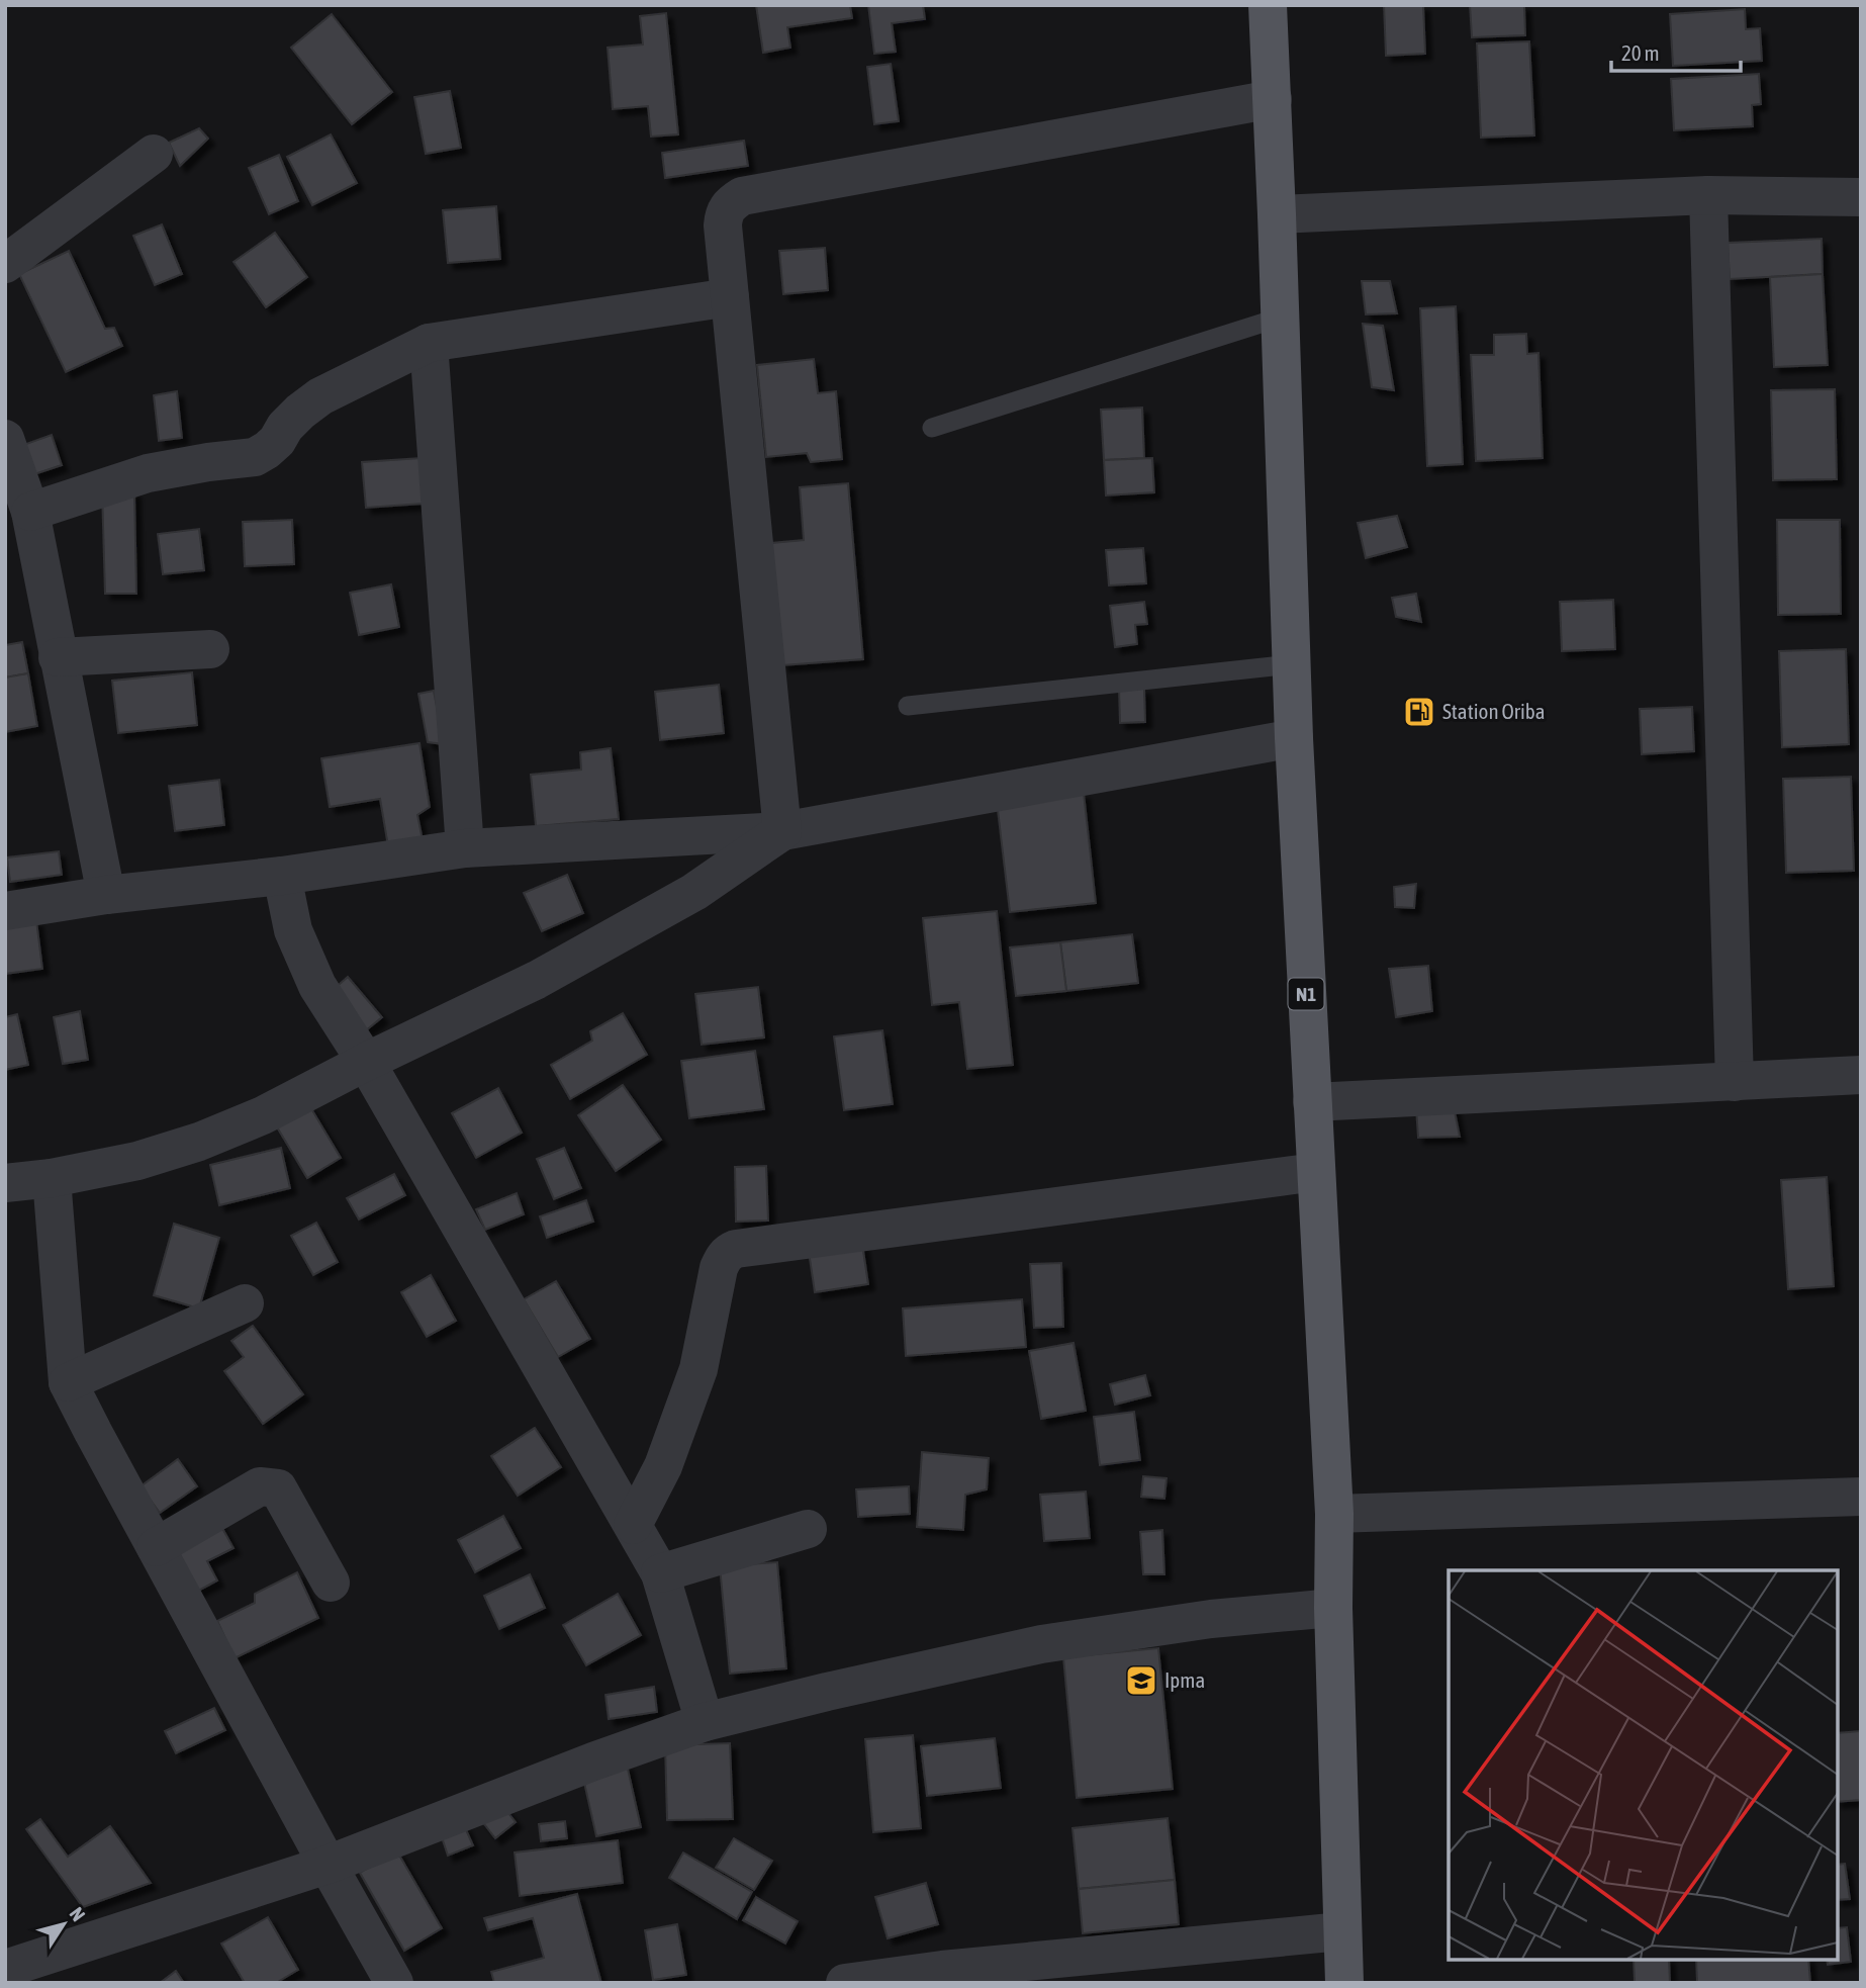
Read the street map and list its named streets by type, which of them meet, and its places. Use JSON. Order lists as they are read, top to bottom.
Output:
{
  "streets": {
    "main road": ["N1"]
  },
  "places": {
    "fuel station": ["Station Oriba"],
    "school or university": ["Ipma"]
  },
  "scale_bar": "20 m",
  "north": "top right"
}
